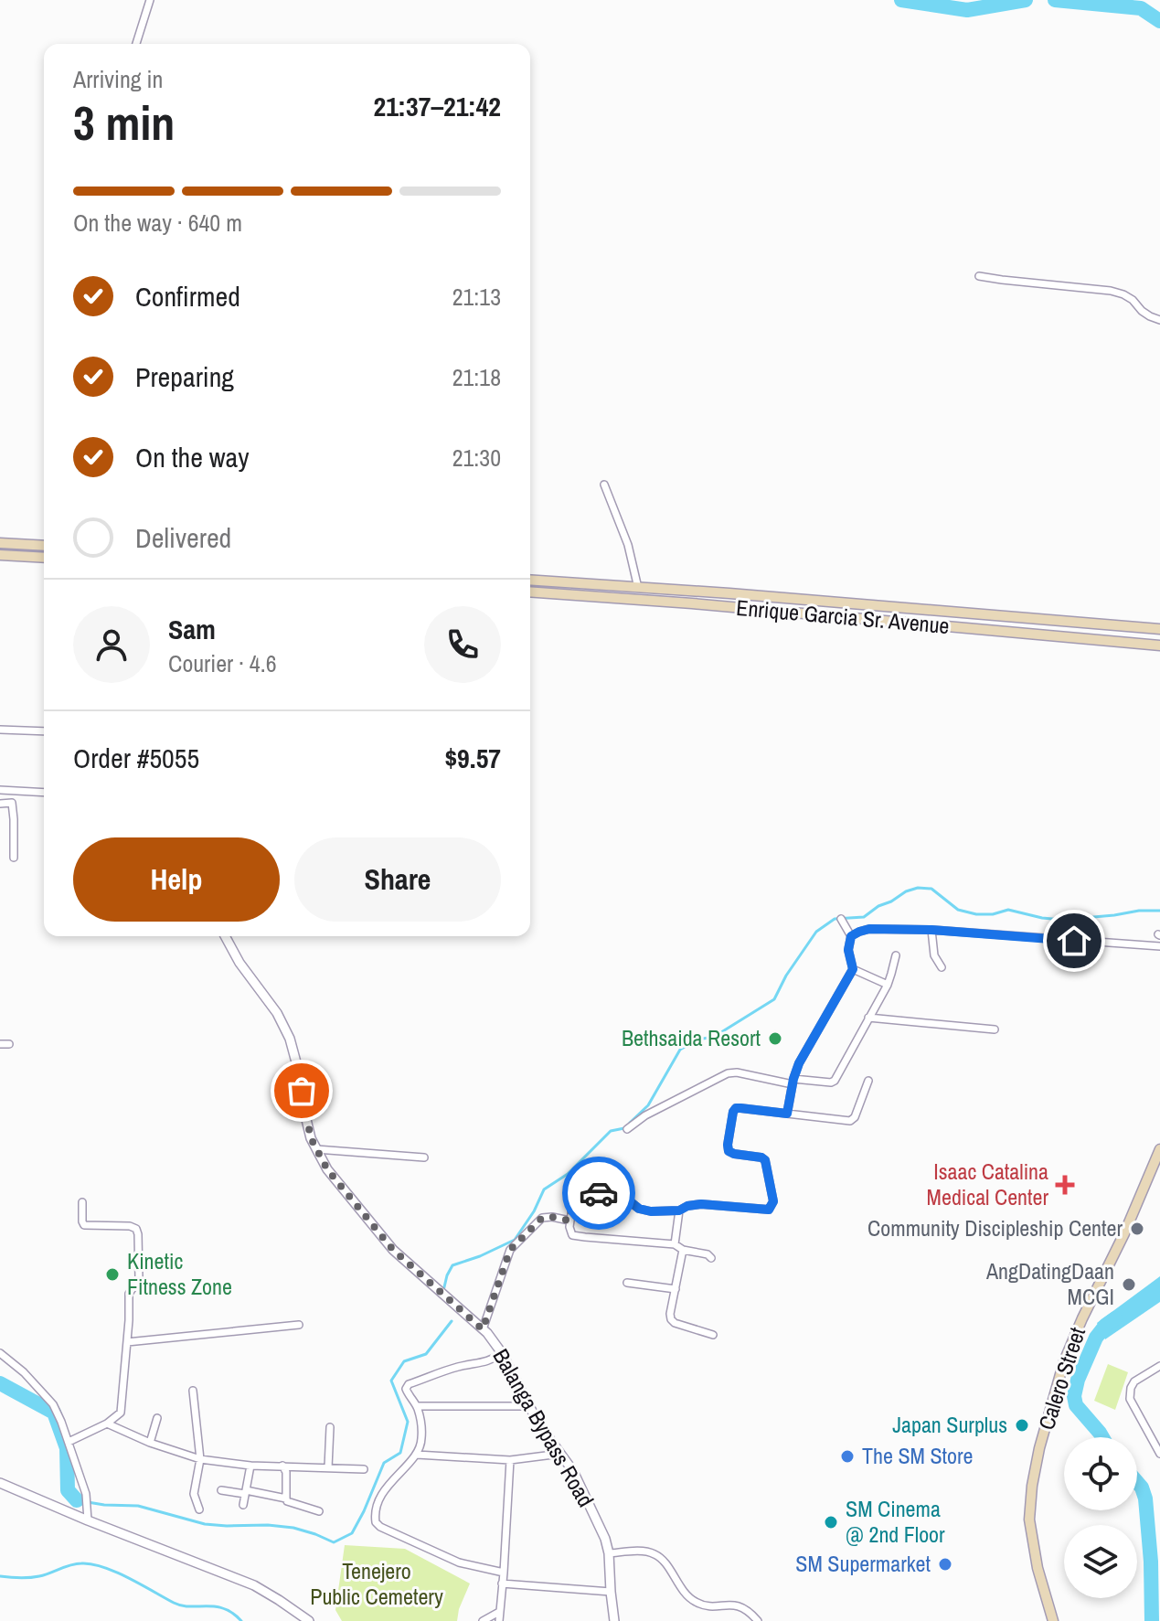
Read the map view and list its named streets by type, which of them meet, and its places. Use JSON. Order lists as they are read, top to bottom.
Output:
{
  "streets": {
    "main road": ["Enrique Garcia Sr. Avenue", "Calero Street"],
    "street": ["Balanga Bypass Road"]
  },
  "parks": ["Tenejero Public Cemetery"],
  "places": {
    "other": [
      "Bethsaida Resort",
      "Community Discipleship Center",
      "Kinetic Fitness Zone",
      "AngDatingDaan MCGI",
      "Japan Surplus",
      "The SM Store",
      "SM Cinema @ 2nd Floor",
      "SM Supermarket"
    ],
    "health": ["Isaac Catalina Medical Center"]
  },
  "page": {
    "heading": ["3 min", "Arriving in", "21:37–21:42"],
    "panel": [
      "Sam",
      "Courier · 4.6",
      "Order #5055",
      "$9.57"
    ],
    "bar": "On the way · 640 m",
    "list": [
      ["Confirmed", "21:13"],
      ["Preparing", "21:18"],
      ["On the way", "21:30"],
      "Delivered"
    ],
    "buttons": ["Help", "Share"]
  }
}
